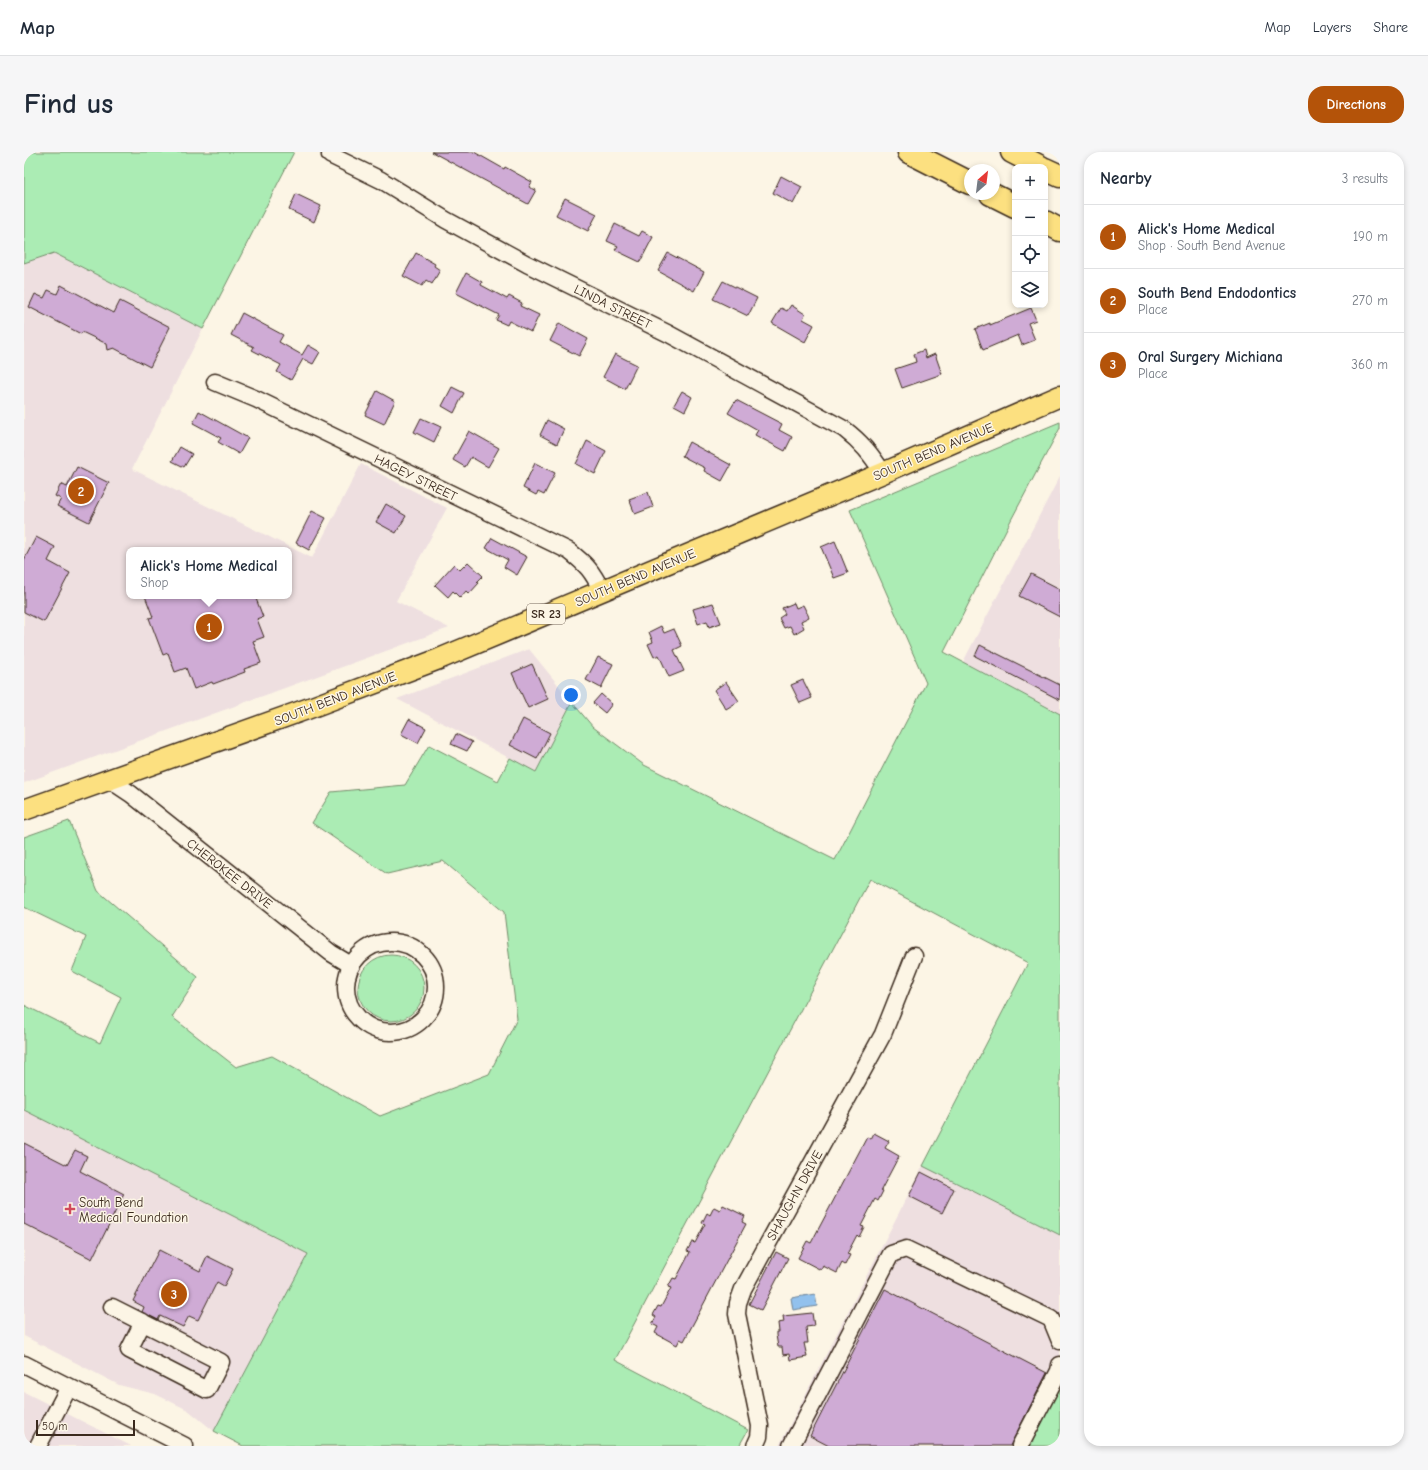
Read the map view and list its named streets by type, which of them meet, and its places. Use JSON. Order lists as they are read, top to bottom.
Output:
{
  "streets": {
    "main road": ["SOUTH BEND AVENUE", "SR 23"],
    "street": [
      "LINDA STREET",
      "HAGEY STREET",
      "CHEROKEE DRIVE",
      "SHAUGHN DRIVE"
    ]
  },
  "crossings": [
    ["LINDA STREET", "SOUTH BEND AVENUE"],
    ["SOUTH BEND AVENUE", "HAGEY STREET"],
    ["SOUTH BEND AVENUE", "CHEROKEE DRIVE"]
  ],
  "places": {
    "health": ["South Bend Medical Foundation"]
  },
  "scale_bar": "50 m",
  "north": "top right",
  "page": {
    "header": "Map",
    "nav": ["Map", "Layers", "Share"],
    "buttons": "Directions",
    "title": "Find us",
    "heading": ["Nearby", "3 results"],
    "map_buttons": ["+", "−"],
    "list": [
      {
        "mark": "1",
        "name": "Alick's Home Medical",
        "note": "Shop · South Bend Avenue",
        "value": "190 m"
      },
      {
        "mark": "2",
        "name": "South Bend Endodontics",
        "note": "Place",
        "value": "270 m"
      },
      {
        "mark": "3",
        "name": "Oral Surgery Michiana",
        "note": "Place",
        "value": "360 m"
      }
    ],
    "pins": ["2", "1", "3"],
    "popup": ["Alick's Home Medical", "Shop"],
    "scale": "50 m"
  }
}
